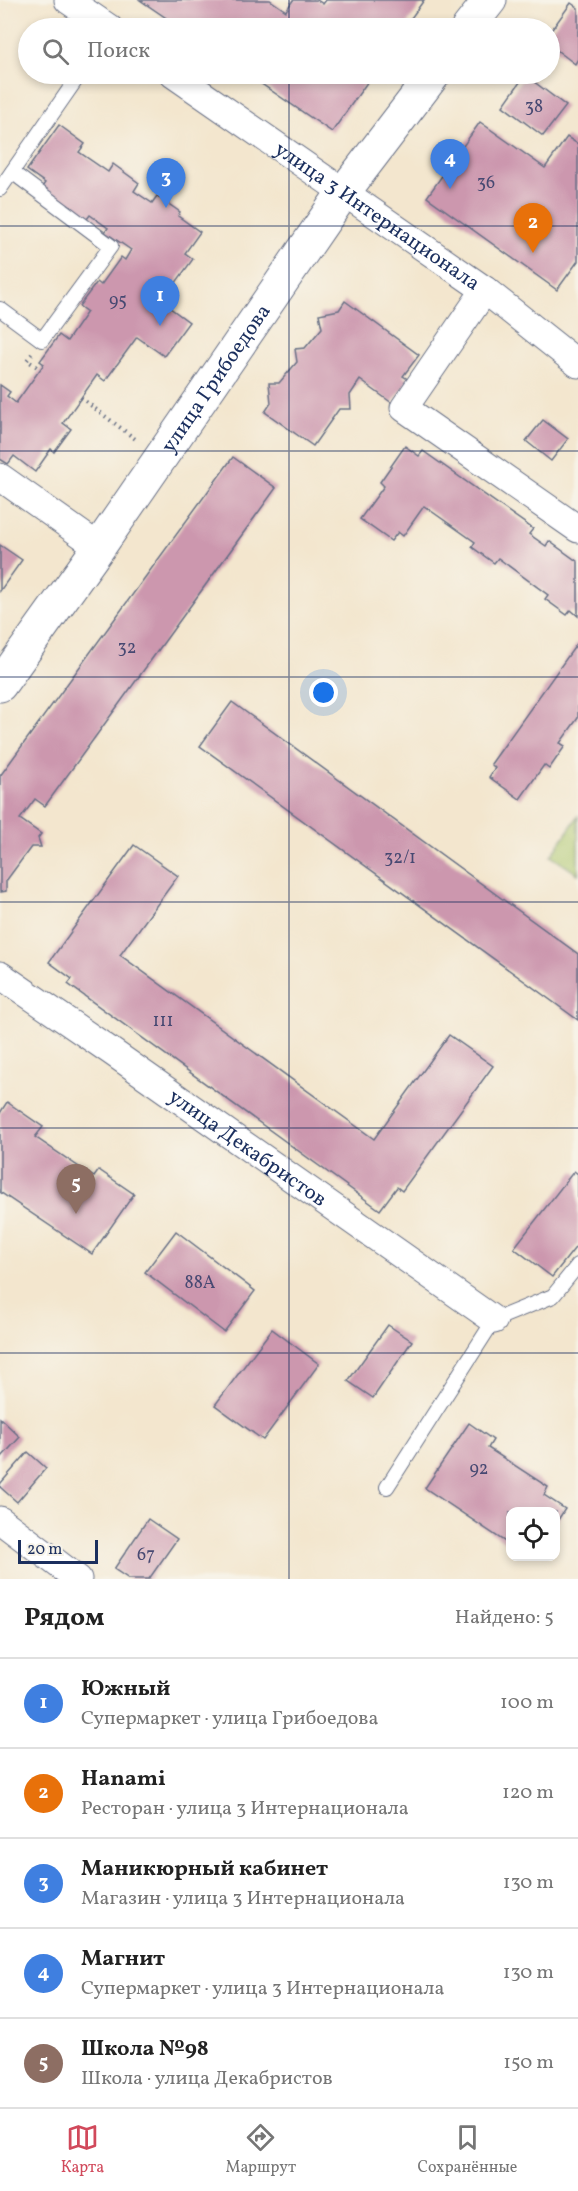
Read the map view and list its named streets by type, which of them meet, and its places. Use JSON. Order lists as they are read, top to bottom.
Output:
{
  "streets": {
    "street": ["улица 3 Интернационала", "улица Грибоедова", "улица Декабристов"]
  },
  "crossings": [
    ["улица 3 Интернационала", "улица Грибоедова"]
  ],
  "house_numbers": [
    "38",
    "36",
    "95",
    "32",
    "32/1",
    "111",
    "88А",
    "92",
    "67"
  ],
  "scale_bar": "20 m",
  "page": {
    "search": "Поиск",
    "pins": [
      "4",
      "3",
      "2",
      "1",
      "5"
    ],
    "scale": "20 m",
    "heading": ["Рядом", "Найдено: 5"],
    "list": [
      {
        "mark": "1",
        "name": "Южный",
        "note": "Супермаркет · улица Грибоедова",
        "value": "100 m"
      },
      {
        "mark": "2",
        "name": "Hanami",
        "note": "Ресторан · улица 3 Интернационала",
        "value": "120 m"
      },
      {
        "mark": "3",
        "name": "Маникюрный кабинет",
        "note": "Магазин · улица 3 Интернационала",
        "value": "130 m"
      },
      {
        "mark": "4",
        "name": "Магнит",
        "note": "Супермаркет · улица 3 Интернационала",
        "value": "130 m"
      },
      {
        "mark": "5",
        "name": "Школа №98",
        "note": "Школа · улица Декабристов",
        "value": "150 m"
      }
    ],
    "nav": ["Карта", "Маршрут", "Сохранённые"]
  }
}
